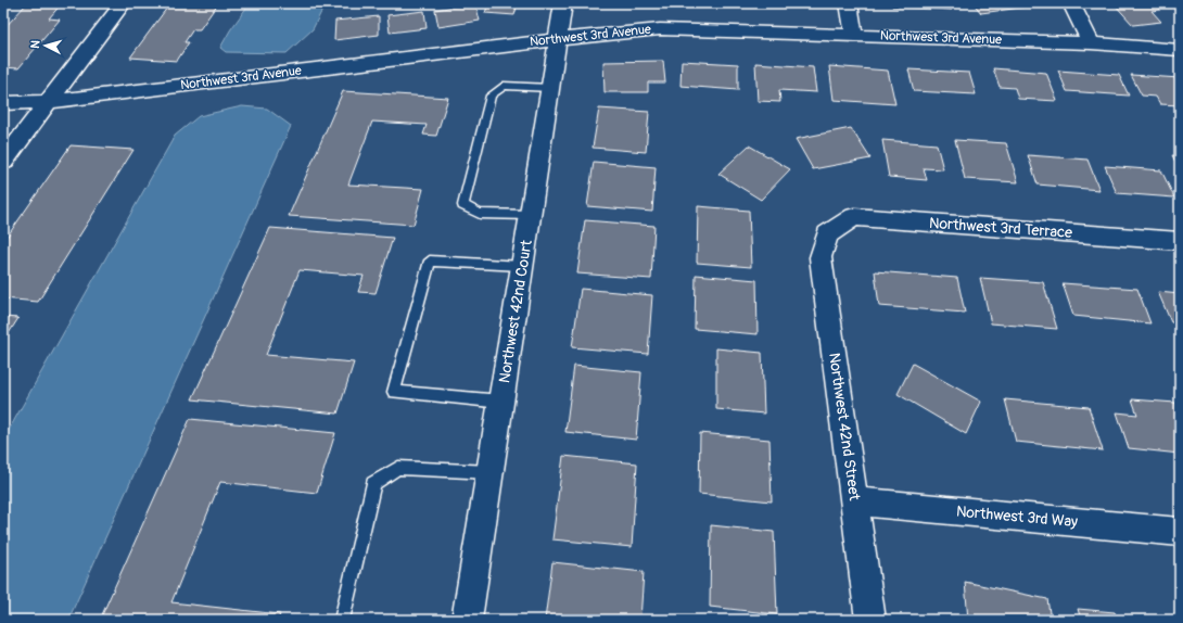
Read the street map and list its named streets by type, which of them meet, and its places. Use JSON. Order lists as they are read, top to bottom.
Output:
{
  "streets": {
    "street": [
      "Northwest 3rd Avenue",
      "Northwest 3rd Terrace",
      "Northwest 42nd Court",
      "Northwest 42nd Street",
      "Northwest 3rd Way"
    ]
  },
  "crossings": [
    ["Northwest 3rd Avenue", "Northwest 42nd Court"],
    ["Northwest 3rd Terrace", "Northwest 42nd Street"],
    ["Northwest 42nd Street", "Northwest 3rd Way"]
  ],
  "north": "left"
}
